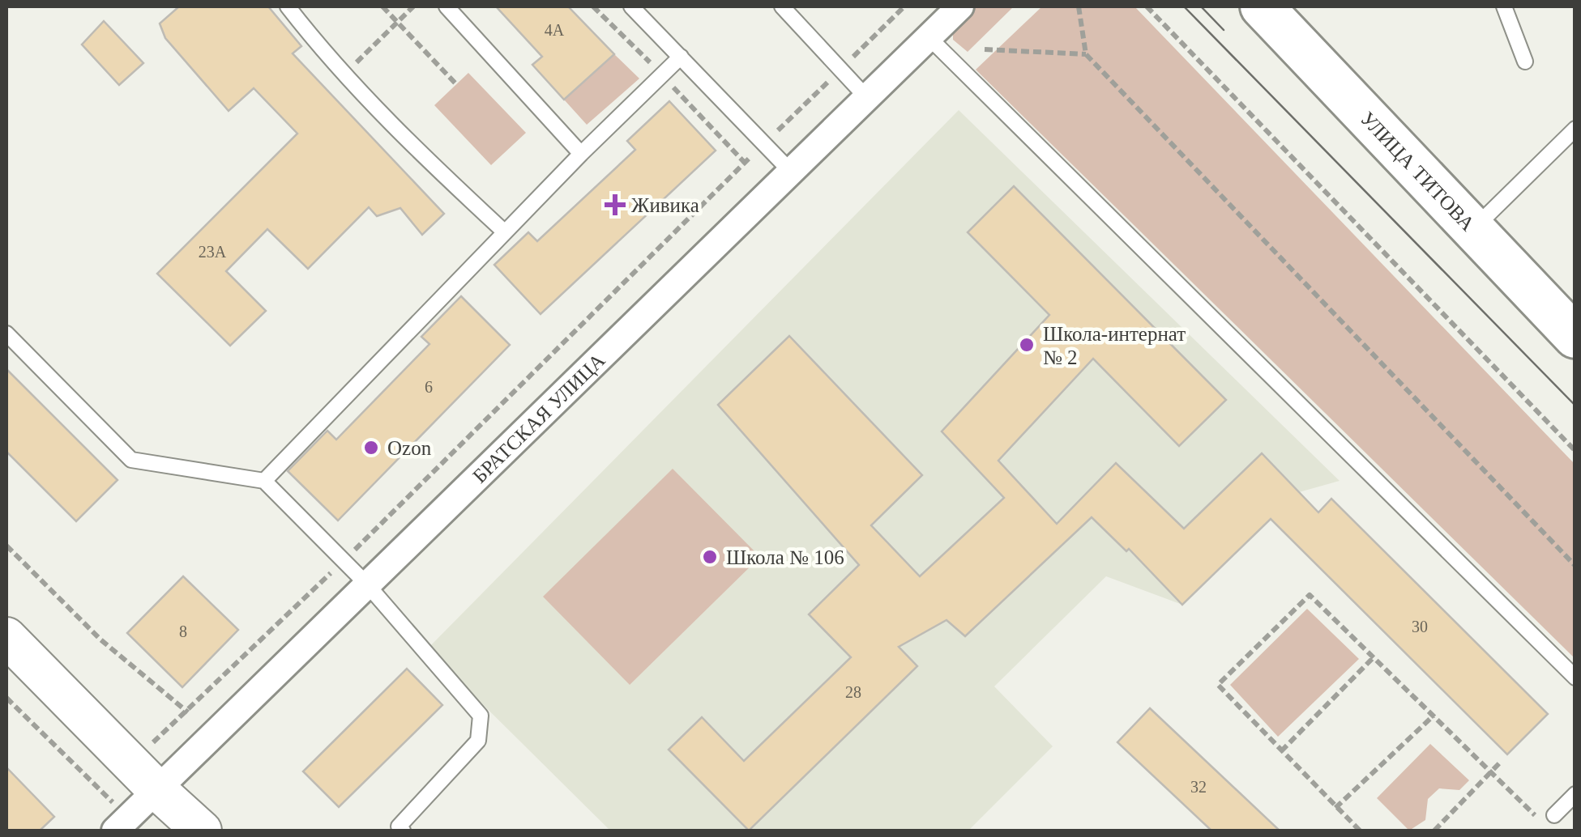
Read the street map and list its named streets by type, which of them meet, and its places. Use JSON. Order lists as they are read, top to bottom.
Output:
{
  "streets": {
    "main road": ["УЛИЦА ТИТОВА"],
    "street": ["БРАТСКАЯ УЛИЦА"]
  },
  "places": {
    "health": ["Живика"],
    "other": ["Школа-интернат № 2", "Ozon", "Школа № 106"]
  },
  "house_numbers": [
    "4А",
    "23А",
    "6",
    "30",
    "8",
    "28",
    "32"
  ]
}
